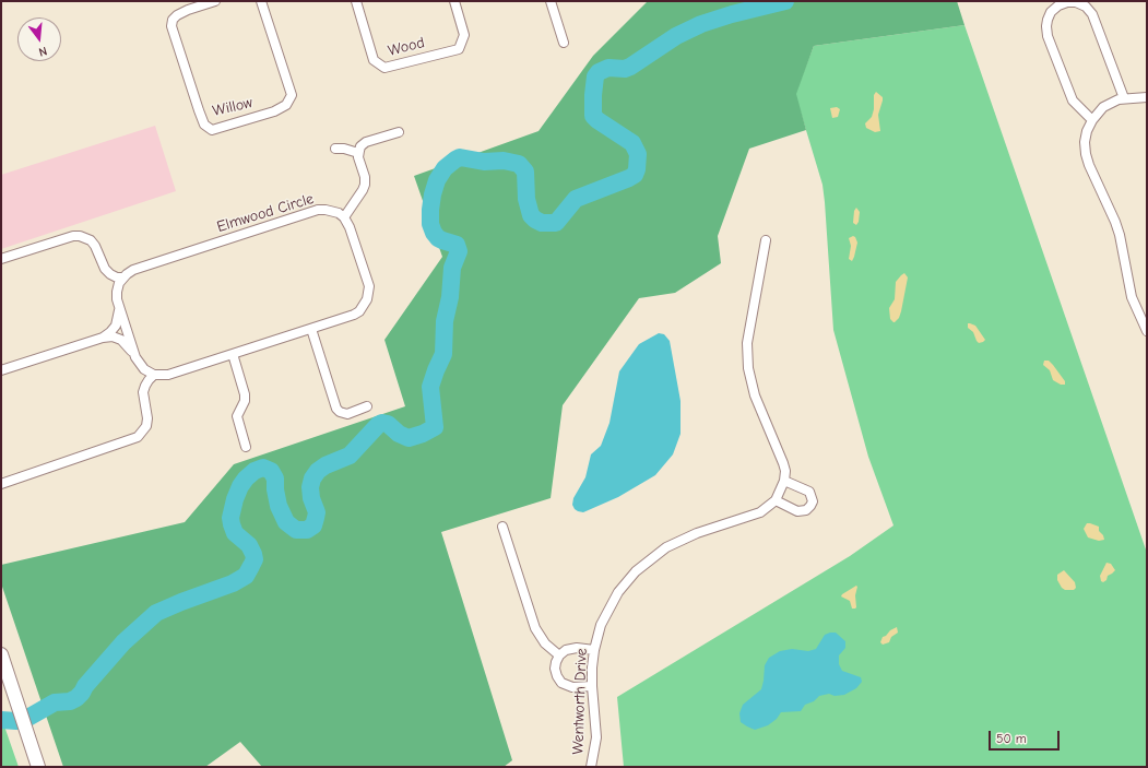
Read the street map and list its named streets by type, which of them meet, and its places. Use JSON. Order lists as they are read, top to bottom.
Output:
{
  "streets": {
    "street": [
      "Wood",
      "Willow",
      "Elmwood Circle",
      "Wentworth Drive"
    ]
  },
  "scale_bar": "50 m",
  "north": "bottom"
}
